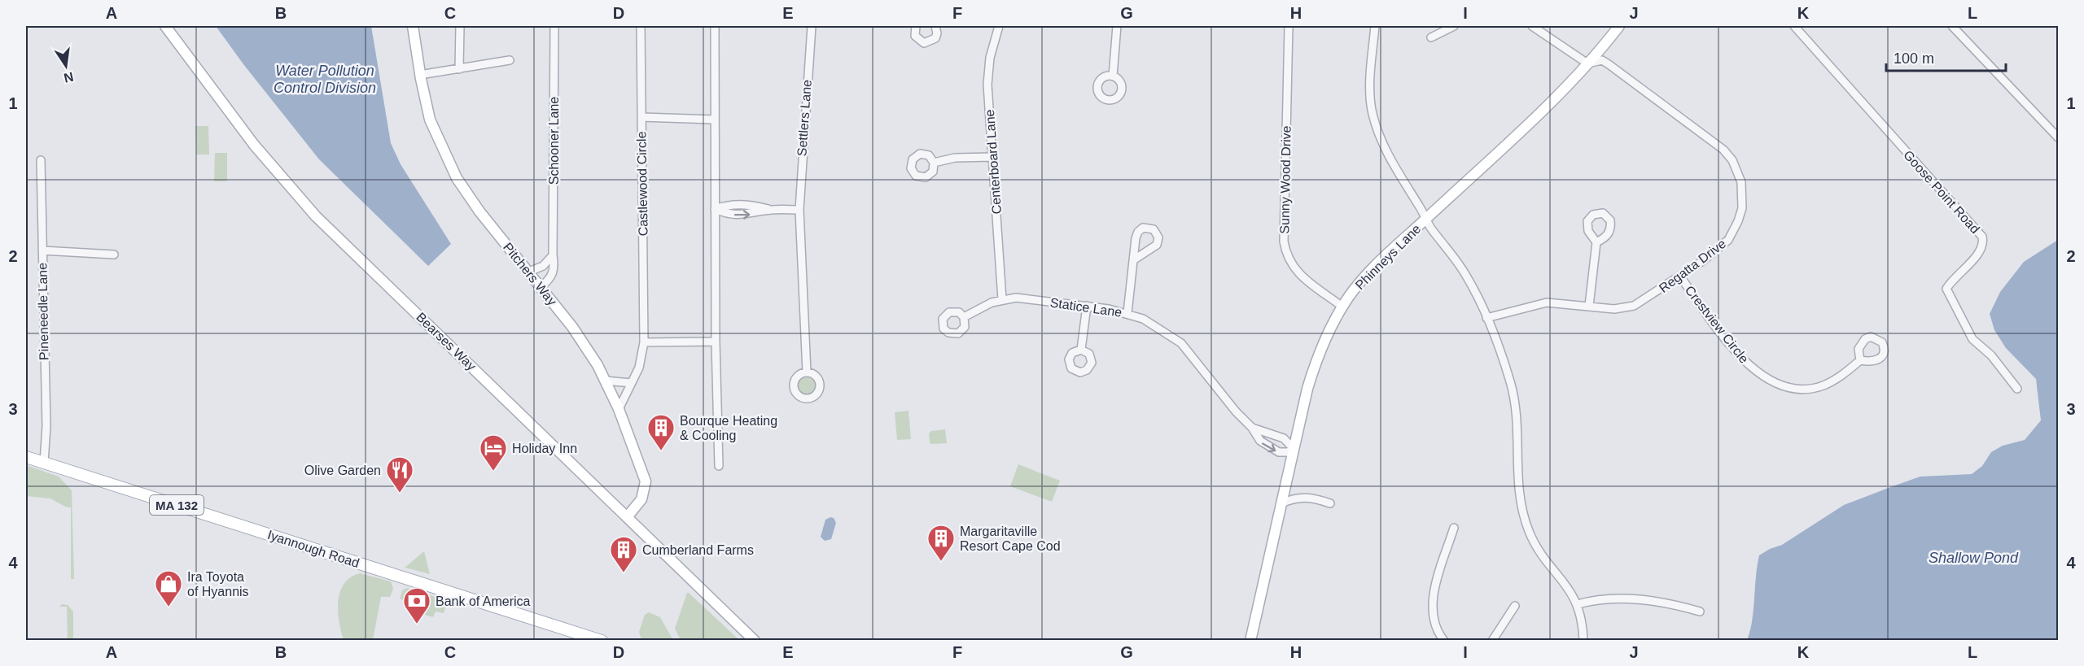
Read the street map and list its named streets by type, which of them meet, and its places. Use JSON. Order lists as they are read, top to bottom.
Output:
{
  "streets": {
    "main road": [
      "Phinneys Lane",
      "Pitchers Way",
      "Bearses Way",
      "MA 132",
      "Iyannough Road"
    ],
    "street": [
      "Settlers Lane",
      "Schooner Lane",
      "Centerboard Lane",
      "Sunny Wood Drive",
      "Castlewood Circle",
      "Goose Point Road",
      "Regatta Drive",
      "Statice Lane",
      "Pineneedle Lane",
      "Crestview Circle"
    ]
  },
  "crossings": [
    ["Schooner Lane", "Pitchers Way"],
    ["Centerboard Lane", "Statice Lane"],
    ["Sunny Wood Drive", "Phinneys Lane"],
    ["Castlewood Circle", "Pitchers Way"],
    ["Phinneys Lane", "Regatta Drive"],
    ["Phinneys Lane", "Statice Lane"],
    ["Regatta Drive", "Crestview Circle"],
    ["Pitchers Way", "Bearses Way"],
    ["Pineneedle Lane", "Iyannough Road"]
  ],
  "water": ["Water Pollution Control Division", "Shallow Pond"],
  "places": {
    "building": ["Bourque Heating & Cooling", "Margaritaville Resort Cape Cod", "Cumberland Farms"],
    "hotel": ["Holiday Inn"],
    "restaurant": ["Olive Garden"],
    "shop": ["Ira Toyota of Hyannis"],
    "bank": ["Bank of America"]
  },
  "scale_bar": "100 m",
  "north": "bottom",
  "grid": {
    "columns": [
      "A",
      "B",
      "C",
      "D",
      "E",
      "F",
      "G",
      "H",
      "I",
      "J",
      "K",
      "L"
    ],
    "rows": [
      "1",
      "2",
      "3",
      "4"
    ]
  }
}
